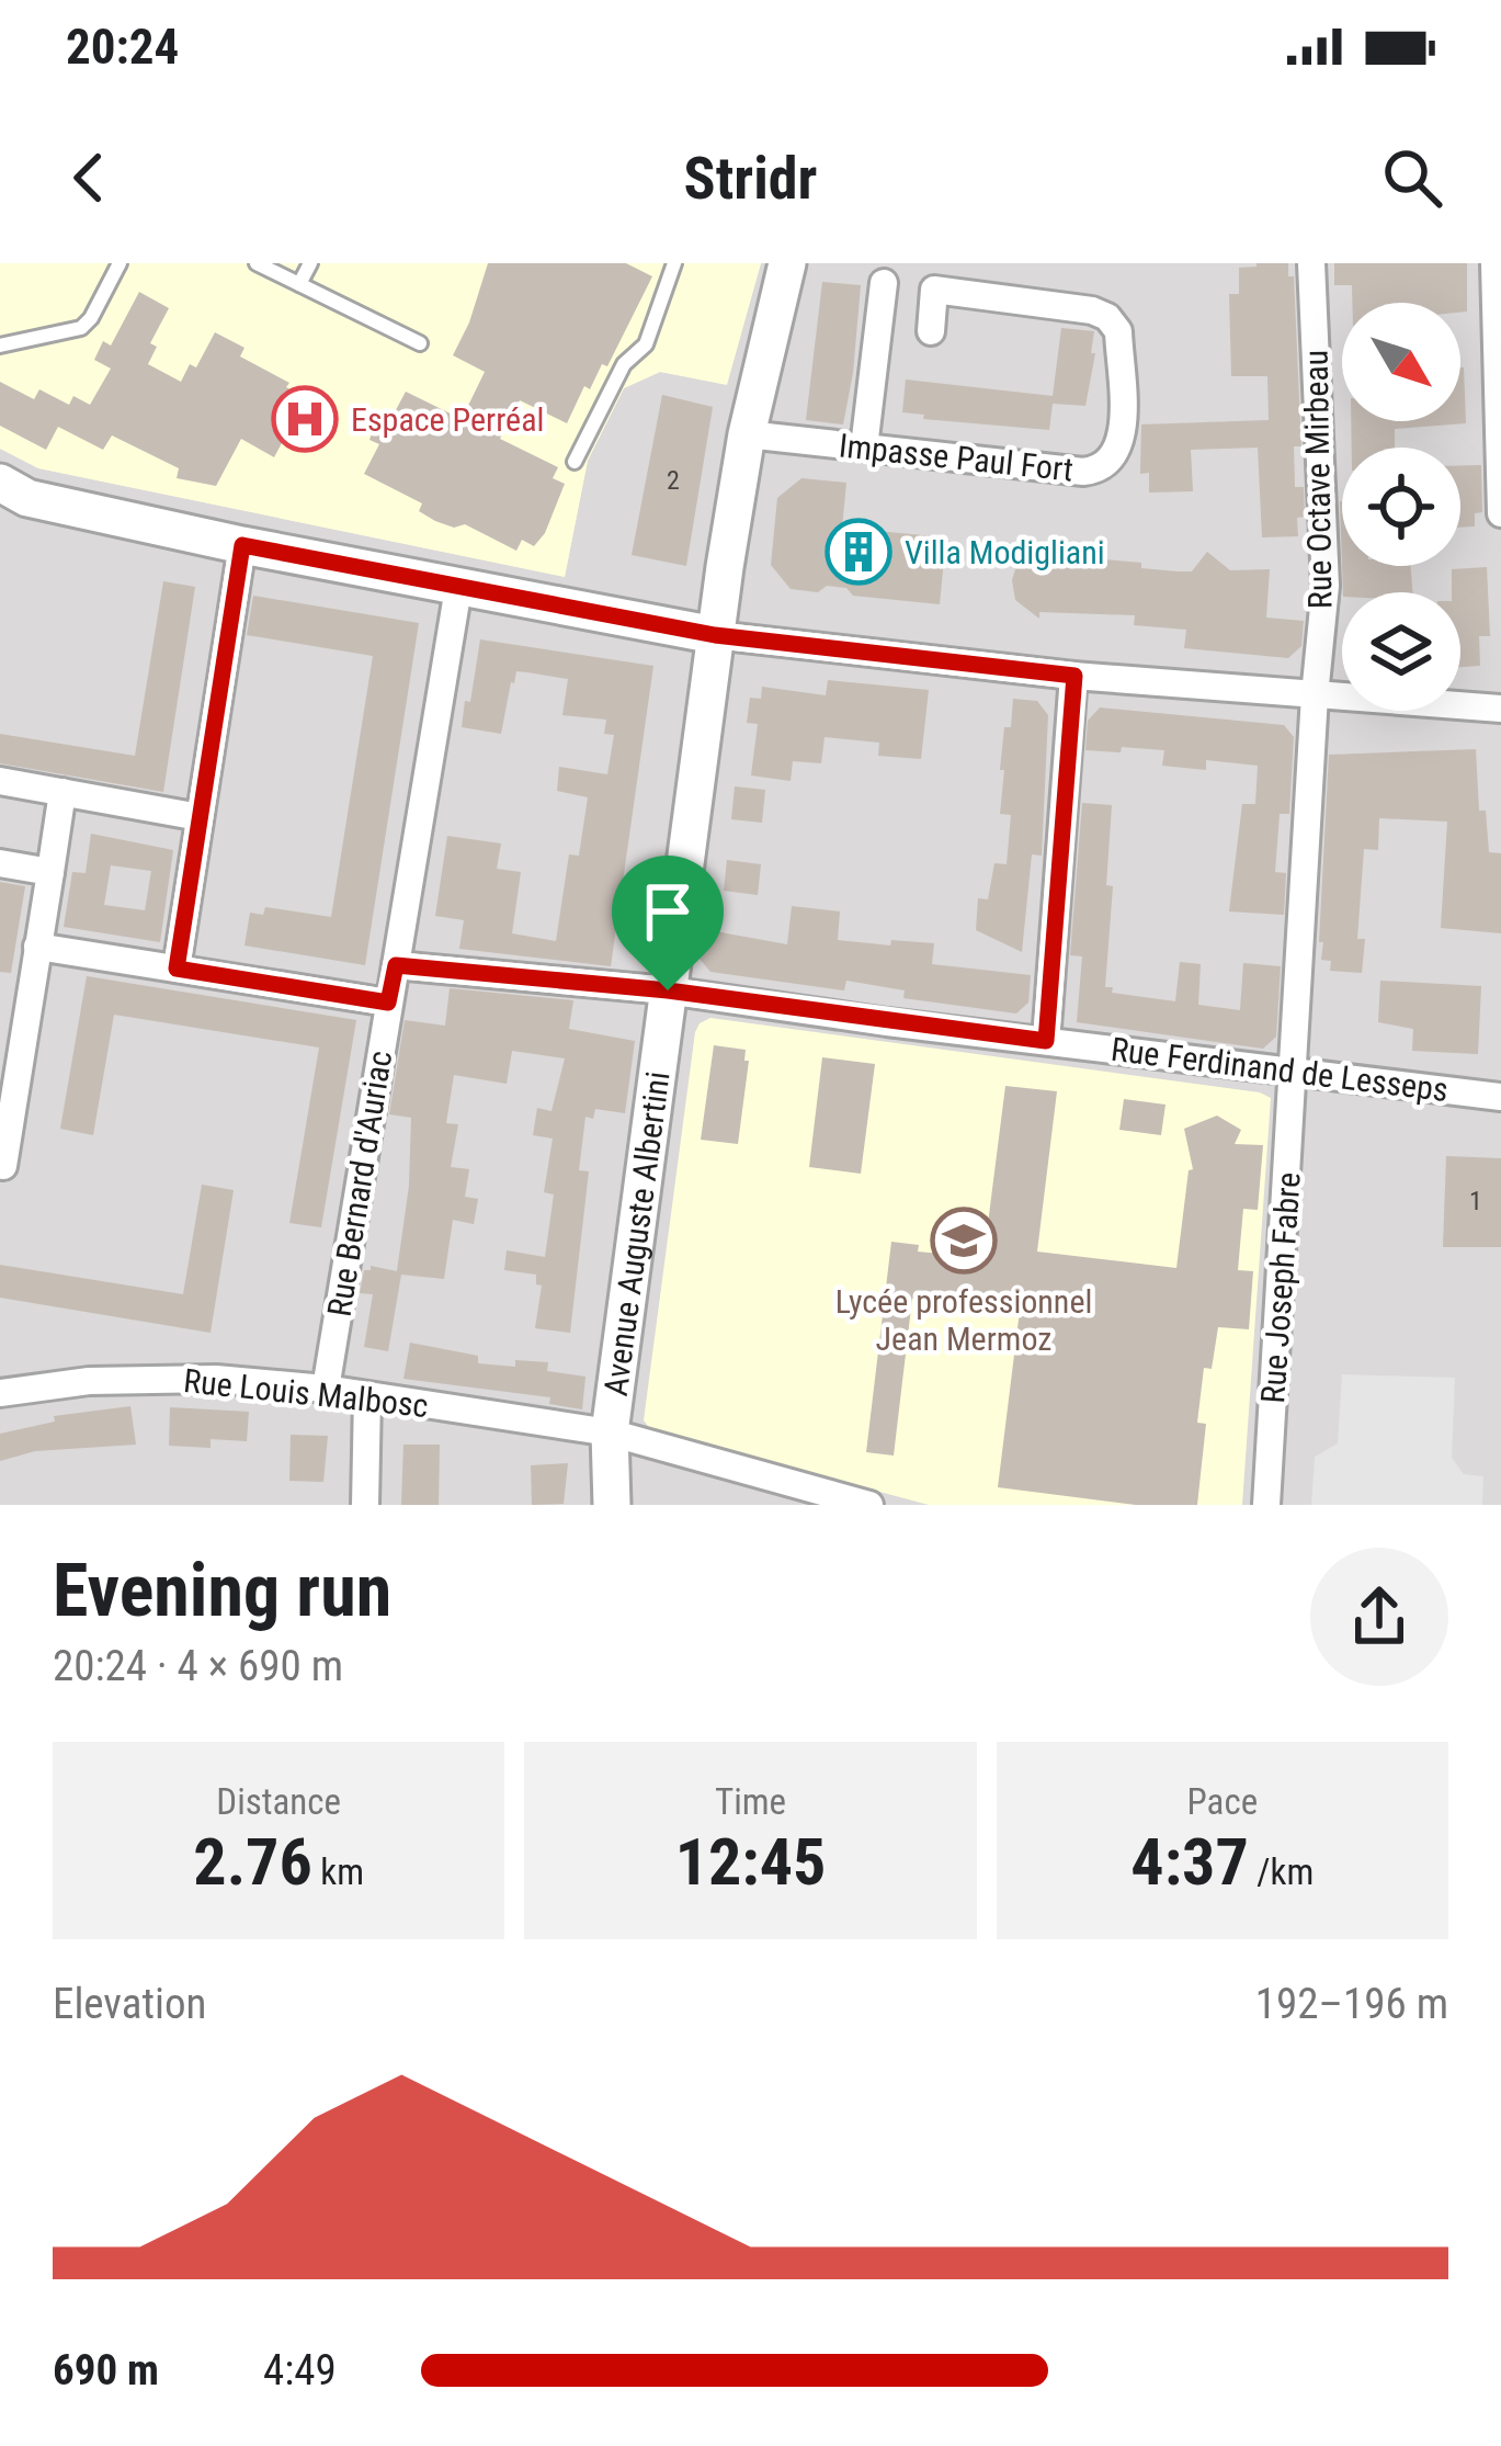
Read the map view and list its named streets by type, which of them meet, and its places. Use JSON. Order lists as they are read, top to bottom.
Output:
{
  "streets": {
    "street": [
      "Impasse Paul Fort",
      "Rue Octave Mirbeau",
      "Rue Ferdinand de Lesseps",
      "Rue Bernard d'Auriac",
      "Avenue Auguste Albertini",
      "Rue Joseph Fabre",
      "Rue Louis Malbosc"
    ]
  },
  "crossings": [
    ["Impasse Paul Fort", "Avenue Auguste Albertini"],
    ["Rue Octave Mirbeau", "Rue Ferdinand de Lesseps"],
    ["Rue Octave Mirbeau", "Rue Joseph Fabre"],
    ["Rue Ferdinand de Lesseps", "Rue Bernard d'Auriac"],
    ["Rue Ferdinand de Lesseps", "Avenue Auguste Albertini"],
    ["Rue Ferdinand de Lesseps", "Rue Joseph Fabre"],
    ["Rue Bernard d'Auriac", "Rue Louis Malbosc"],
    ["Avenue Auguste Albertini", "Rue Louis Malbosc"]
  ],
  "places": {
    "hospital": ["Espace Perréal"],
    "building": ["Villa Modigliani"],
    "school or university": ["Lycée professionnel Jean Mermoz"]
  },
  "house_numbers": ["2", "1"],
  "north": "bottom right",
  "page": {
    "status": "20:24",
    "header": "Stridr",
    "heading": ["Evening run", "20:24 · 4 × 690 m"],
    "stats": [
      ["Distance", "2.76 km"],
      ["Time", "12:45"],
      ["Pace", "4:37 /km"]
    ],
    "chart": ["Elevation", "192–196 m"],
    "list": [
      {
        "name": "690 m",
        "note": "4:49"
      }
    ]
  }
}
